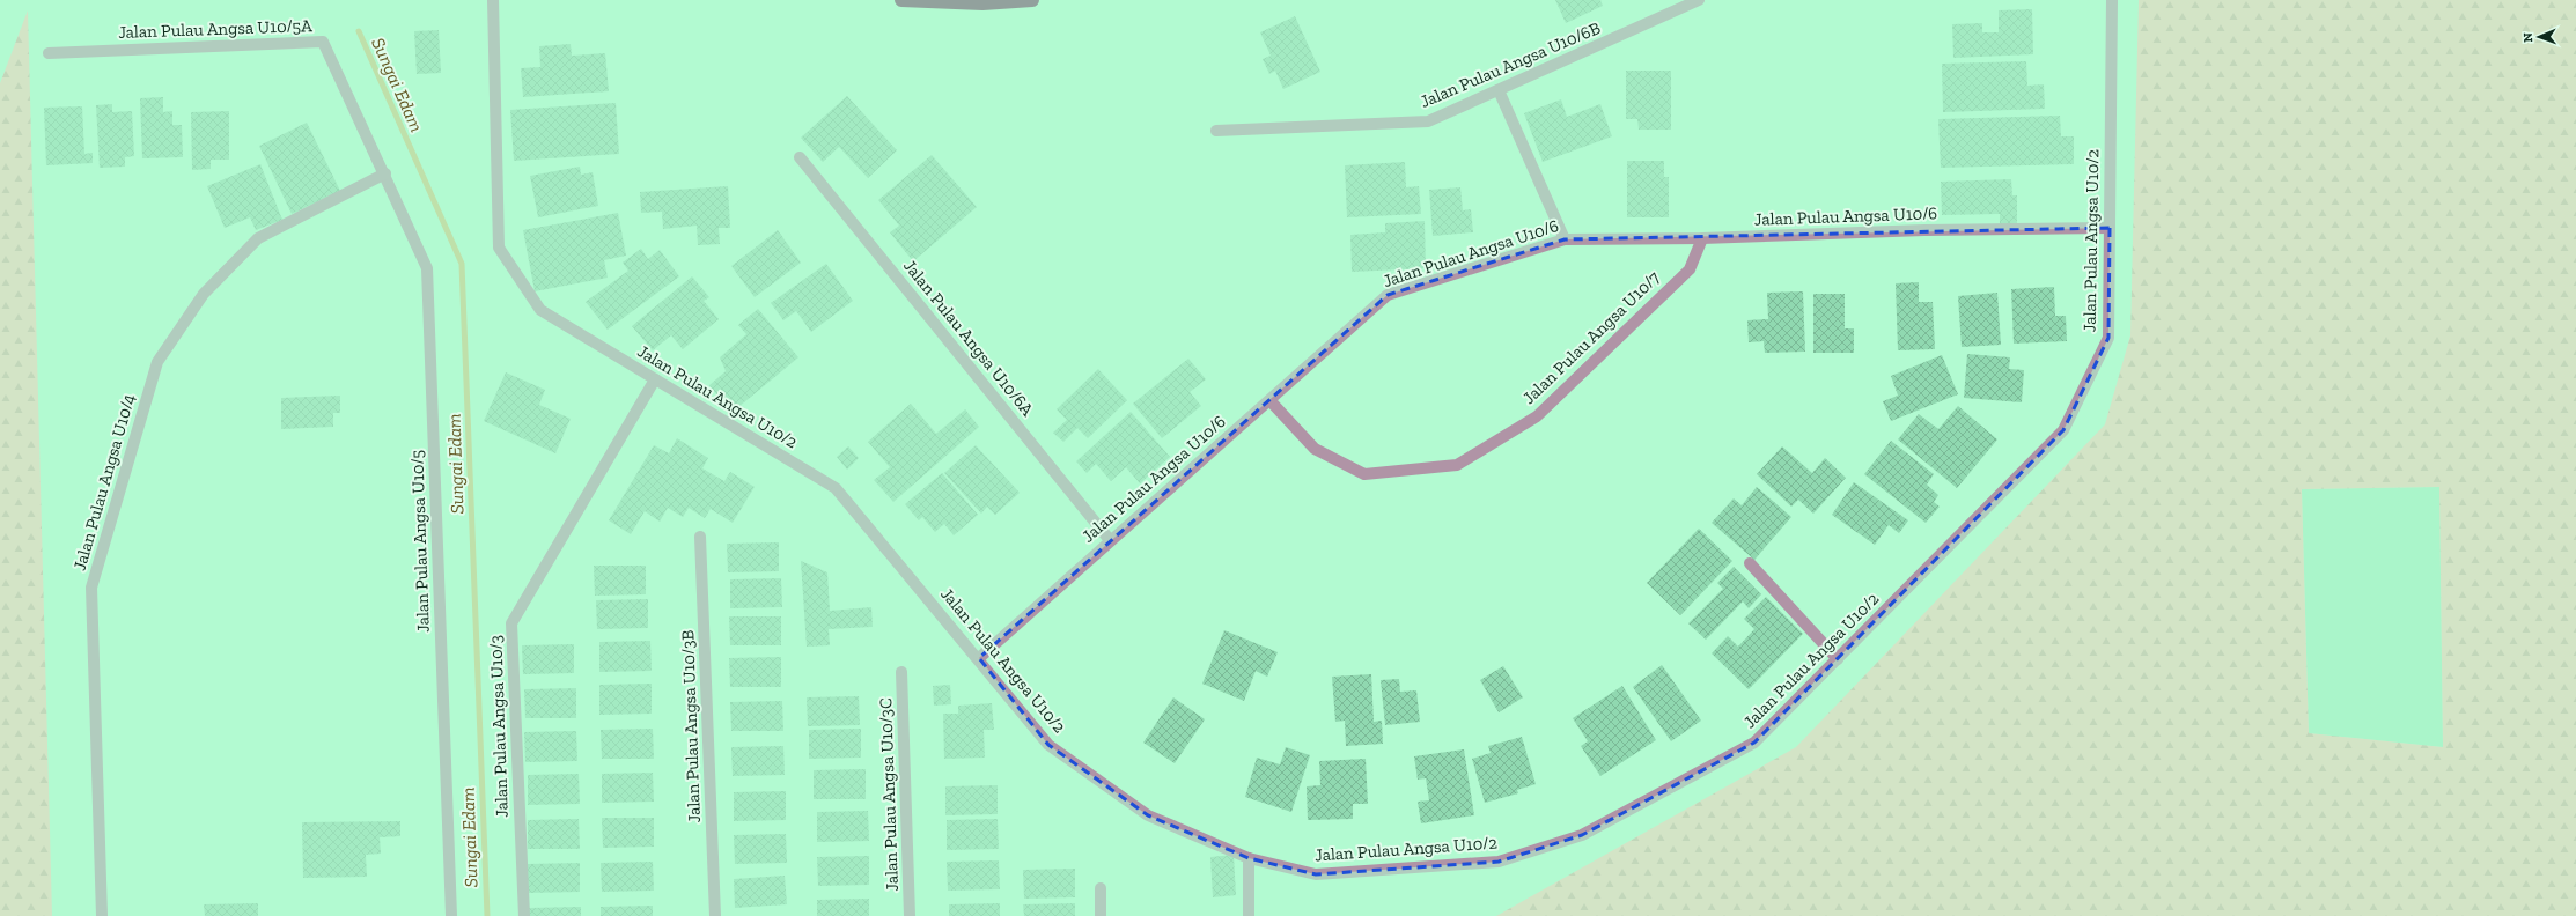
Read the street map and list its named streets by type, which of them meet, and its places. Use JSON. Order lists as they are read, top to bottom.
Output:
{
  "streets": {
    "street": [
      "Jalan Pulau Angsa U10/5A",
      "Jalan Pulau Angsa U10/6B",
      "Jalan Pulau Angsa U10/6",
      "Jalan Pulau Angsa U10/2",
      "Jalan Pulau Angsa U10/6A",
      "Jalan Pulau Angsa U10/7",
      "Jalan Pulau Angsa U10/4",
      "Jalan Pulau Angsa U10/5",
      "Jalan Pulau Angsa U10/3",
      "Jalan Pulau Angsa U10/3B",
      "Jalan Pulau Angsa U10/3C"
    ]
  },
  "crossings": [
    ["Jalan Pulau Angsa U10/5A", "Jalan Pulau Angsa U10/4"],
    ["Jalan Pulau Angsa U10/5A", "Jalan Pulau Angsa U10/5"],
    ["Jalan Pulau Angsa U10/6", "Jalan Pulau Angsa U10/2"],
    ["Jalan Pulau Angsa U10/6", "Jalan Pulau Angsa U10/6A"],
    ["Jalan Pulau Angsa U10/6", "Jalan Pulau Angsa U10/7"],
    ["Jalan Pulau Angsa U10/2", "Jalan Pulau Angsa U10/3"],
    ["Jalan Pulau Angsa U10/4", "Jalan Pulau Angsa U10/5"]
  ],
  "water": ["Sungai Edam"],
  "north": "left"
}
